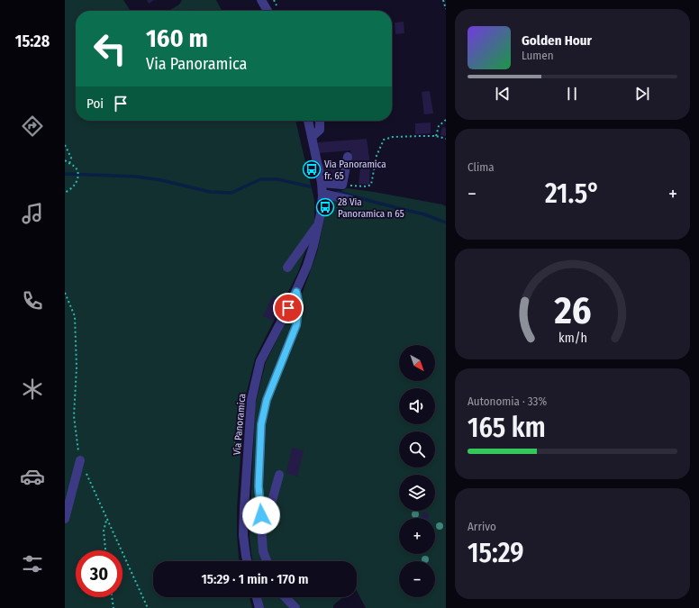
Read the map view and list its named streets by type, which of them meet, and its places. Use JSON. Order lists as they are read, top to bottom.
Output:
{
  "streets": {
    "street": ["Via Panoramica"]
  },
  "places": {
    "bus stop": ["Via Panoramica fr. 65", "28 Via Panoramica n 65"]
  },
  "north": "bottom right",
  "page": {
    "tabs": "15:28",
    "turn": ["160 m", "Via Panoramica"],
    "song": ["Golden Hour", "Lumen"],
    "then": "Poi",
    "tile": [
      "Clima",
      ["Autonomia · 33%", "165 km"],
      ["Arrivo", "15:29"]
    ],
    "heat": ["−", "21.5°", "+"],
    "map_buttons": ["+", "−"],
    "limit": "30",
    "trip": "15:29 · 1 min · 170 m",
    "gauge": ["26", "km/h"]
  }
}
